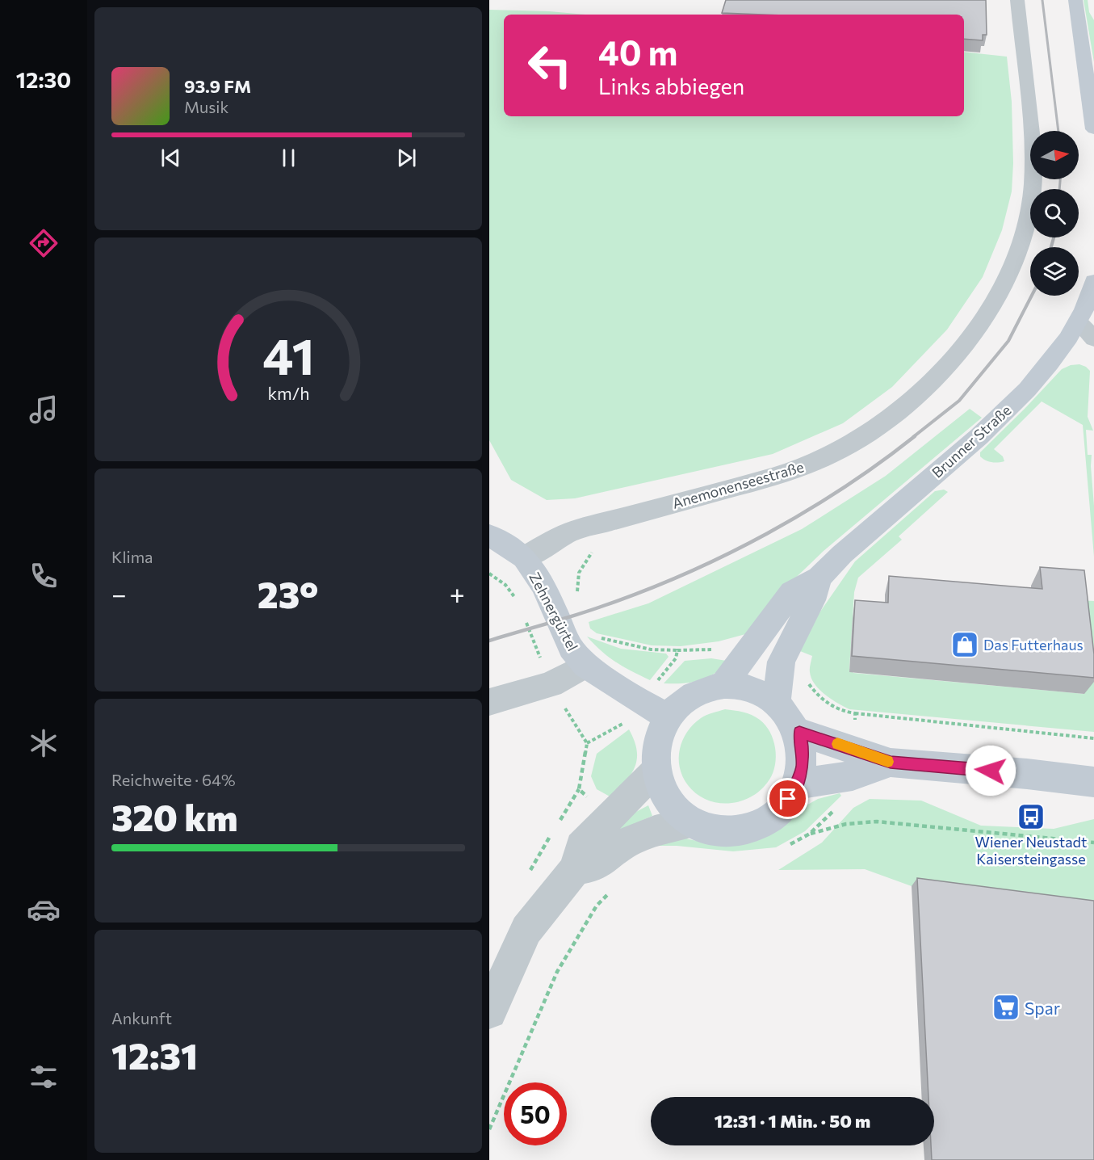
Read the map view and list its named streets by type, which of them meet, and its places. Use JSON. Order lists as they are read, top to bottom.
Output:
{
  "streets": {
    "main road": ["Brunner Straße", "Zehnergürtel"],
    "street": ["Anemonenseestraße"]
  },
  "crossings": [
    ["Brunner Straße", "Zehnergürtel"],
    ["Anemonenseestraße", "Zehnergürtel"]
  ],
  "places": {
    "shop": ["Das Futterhaus"],
    "bus stop": ["Wiener Neustadt Kaisersteingasse"],
    "supermarket": ["Spar"]
  },
  "north": "right",
  "page": {
    "tabs": "12:30",
    "turn": ["40 m", "Links abbiegen"],
    "song": ["93.9 FM", "Musik"],
    "tile": [
      "Klima",
      ["Reichweite · 64%", "320 km"],
      ["Ankunft", "12:31"]
    ],
    "heat": ["−", "23°", "+"],
    "limit": "50",
    "trip": "12:31 · 1 Min. · 50 m",
    "gauge": ["41", "km/h"]
  }
}
